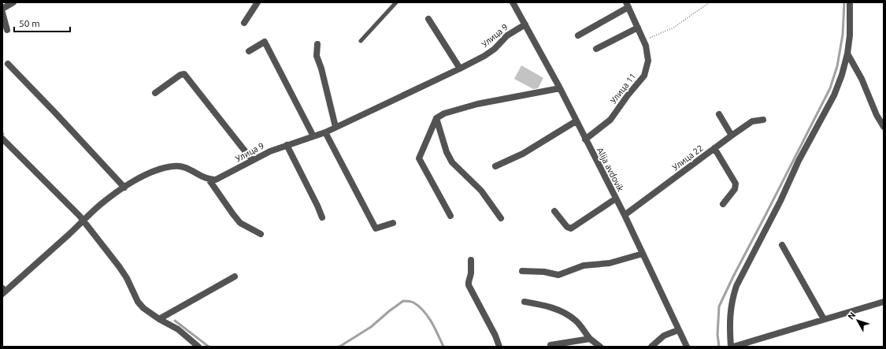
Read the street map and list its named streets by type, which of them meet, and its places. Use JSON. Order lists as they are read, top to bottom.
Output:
{
  "streets": {
    "street": [
      "Улица 9",
      "Улица 11",
      "Улица 22",
      "Alija avdovik"
    ]
  },
  "crossings": [
    ["Улица 9", "Alija avdovik"],
    ["Улица 11", "Alija avdovik"],
    ["Улица 22", "Alija avdovik"]
  ],
  "scale_bar": "50 m",
  "north": "top left"
}
